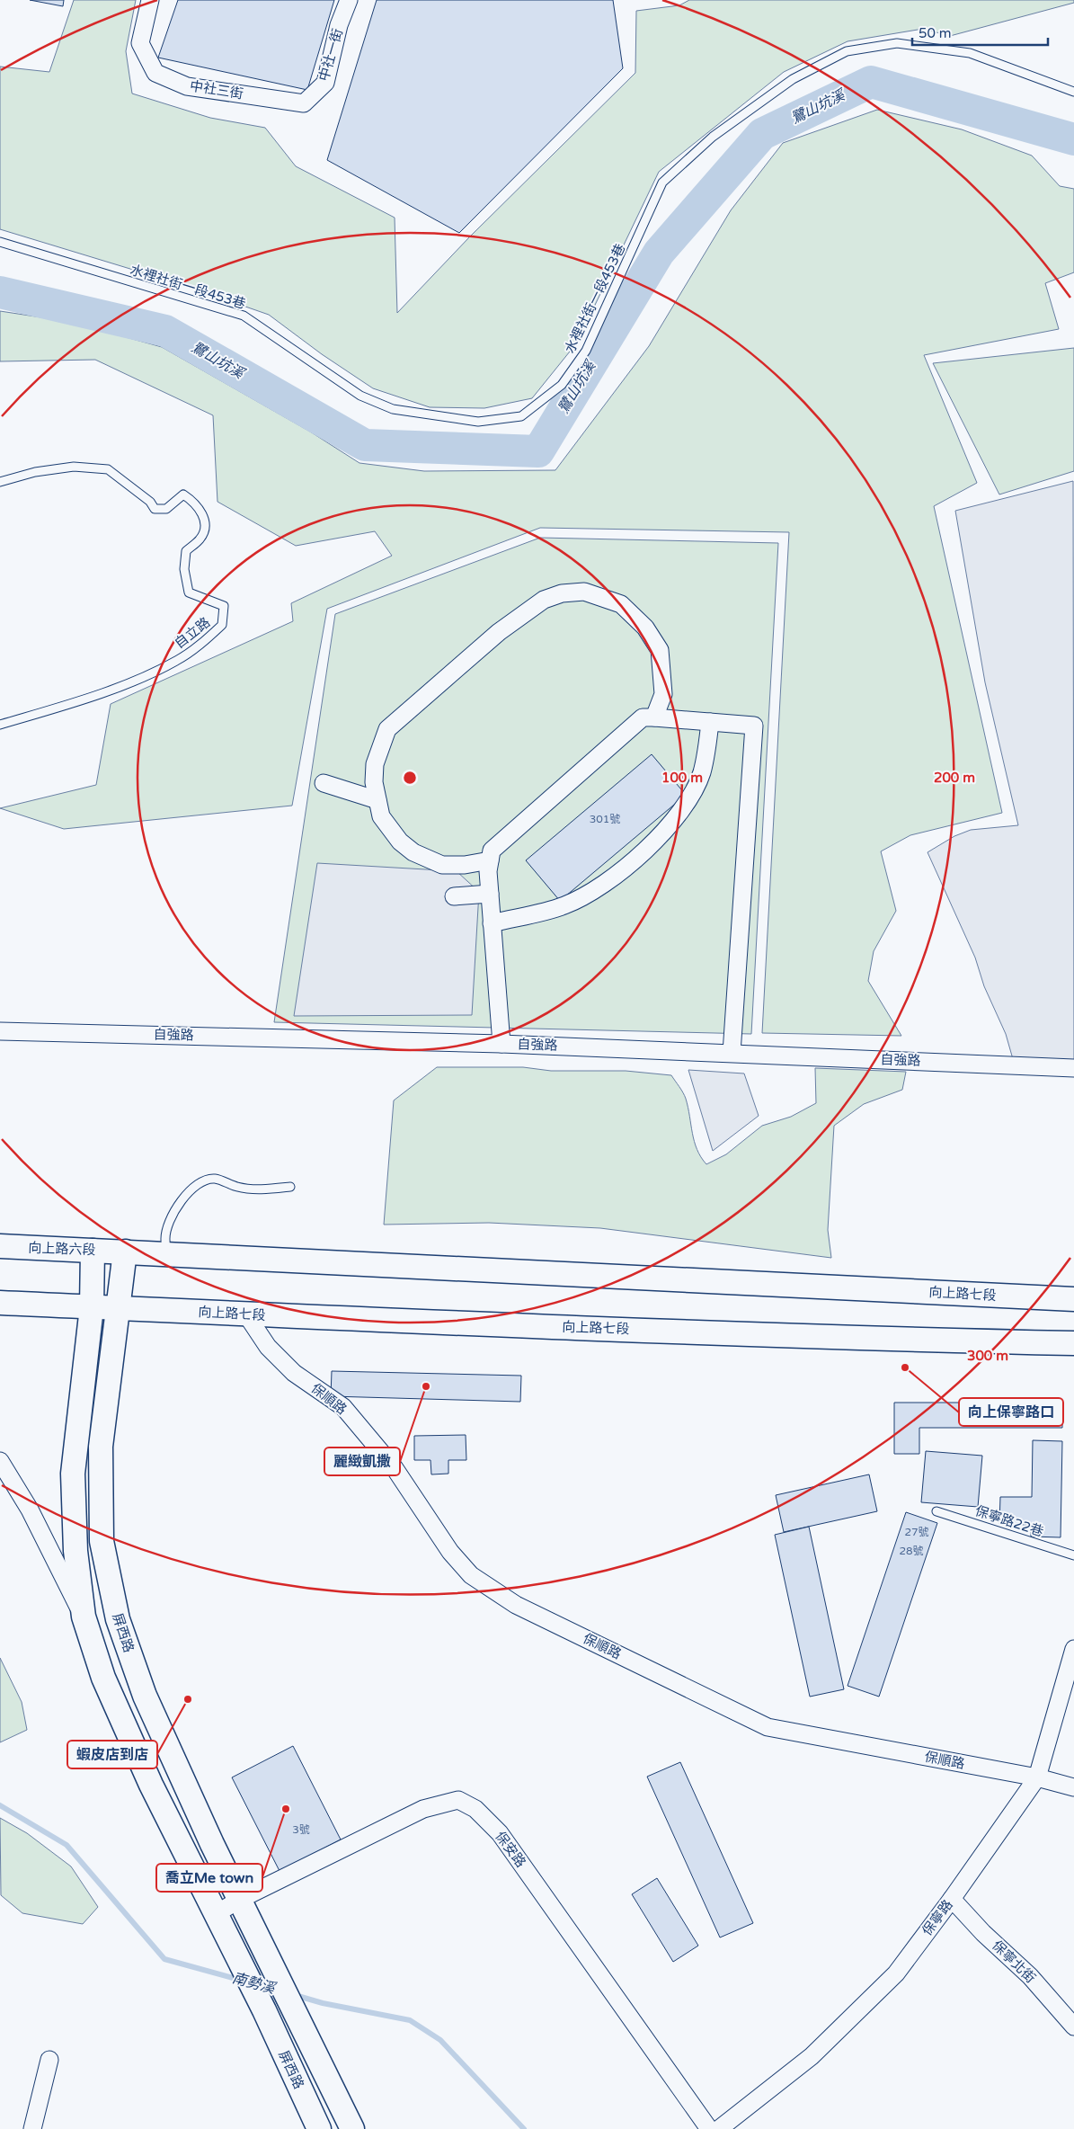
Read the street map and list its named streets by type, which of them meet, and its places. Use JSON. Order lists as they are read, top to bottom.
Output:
{
  "streets": {
    "main road": ["向上路六段", "向上路七段", "屏西路"],
    "street": [
      "中社一街",
      "中社三街",
      "自強路",
      "保順路",
      "保安路",
      "保寧路",
      "保寧北街"
    ],
    "lane": ["水裡社街一段453巷", "自立路", "保寧路22巷"]
  },
  "crossings": [
    ["中社一街", "中社三街"],
    ["向上路六段", "向上路七段"],
    ["向上路六段", "屏西路"],
    ["向上路七段", "保順路"],
    ["向上路七段", "屏西路"],
    ["保順路", "保寧路"],
    ["屏西路", "保安路"],
    ["保寧路", "保寧北街"]
  ],
  "water": ["鷺山坑溪", "南勢溪"],
  "places": [
    "向上保寧路口",
    "麗緻凱撒",
    "蝦皮店到店",
    "喬立Me town"
  ],
  "house_numbers": [
    "301號",
    "27號",
    "28號",
    "3號"
  ],
  "scale_bar": "50 m",
  "rings": ["100 m", "200 m", "300 m"]
}
